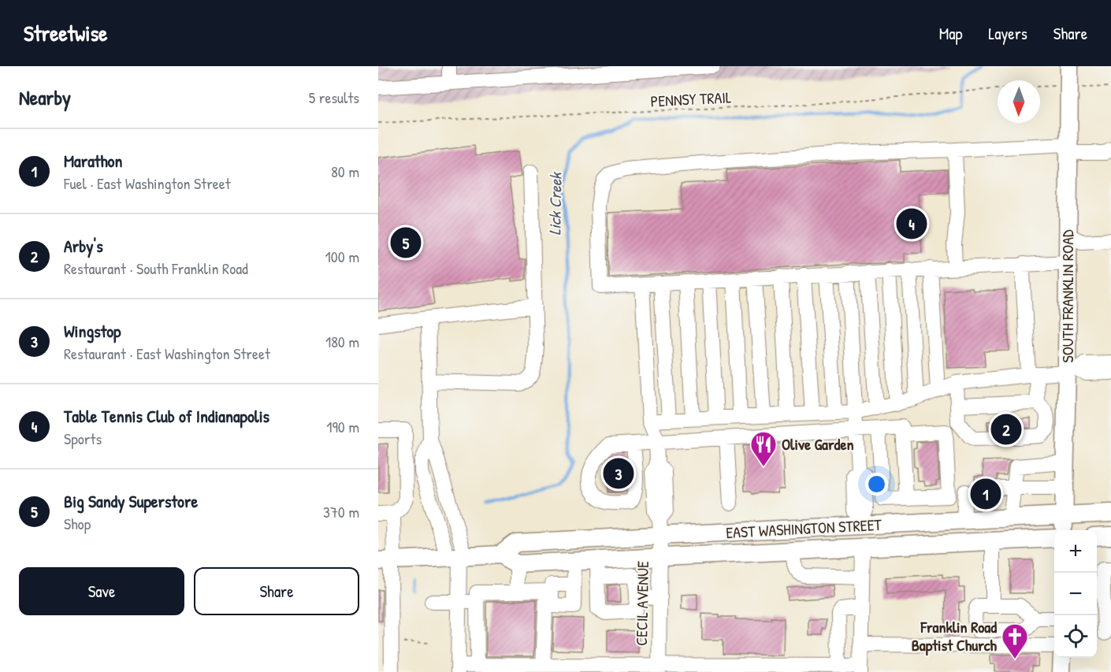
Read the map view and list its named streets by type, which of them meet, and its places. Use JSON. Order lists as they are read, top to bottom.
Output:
{
  "streets": {
    "main road": ["SOUTH FRANKLIN ROAD", "EAST WASHINGTON STREET"],
    "street": ["CECIL AVENUE"],
    "path": ["PENNSY TRAIL"]
  },
  "crossings": [
    ["SOUTH FRANKLIN ROAD", "EAST WASHINGTON STREET"],
    ["EAST WASHINGTON STREET", "CECIL AVENUE"]
  ],
  "water": ["Lick Creek"],
  "places": {
    "restaurant": ["Olive Garden"],
    "church": ["Franklin Road Baptist Church"]
  },
  "north": "bottom",
  "page": {
    "header": "Streetwise",
    "nav": ["Map", "Layers", "Share"],
    "heading": ["Nearby", "5 results"],
    "list": [
      {
        "mark": "1",
        "name": "Marathon",
        "note": "Fuel · East Washington Street",
        "value": "80 m"
      },
      {
        "mark": "2",
        "name": "Arby's",
        "note": "Restaurant · South Franklin Road",
        "value": "100 m"
      },
      {
        "mark": "3",
        "name": "Wingstop",
        "note": "Restaurant · East Washington Street",
        "value": "180 m"
      },
      {
        "mark": "4",
        "name": "Table Tennis Club of Indianapolis",
        "note": "Sports",
        "value": "190 m"
      },
      {
        "mark": "5",
        "name": "Big Sandy Superstore",
        "note": "Shop",
        "value": "370 m"
      }
    ],
    "pins": [
      "4",
      "5",
      "2",
      "3",
      "1"
    ],
    "map_buttons": ["+", "−"],
    "buttons": ["Save", "Share"]
  }
}
